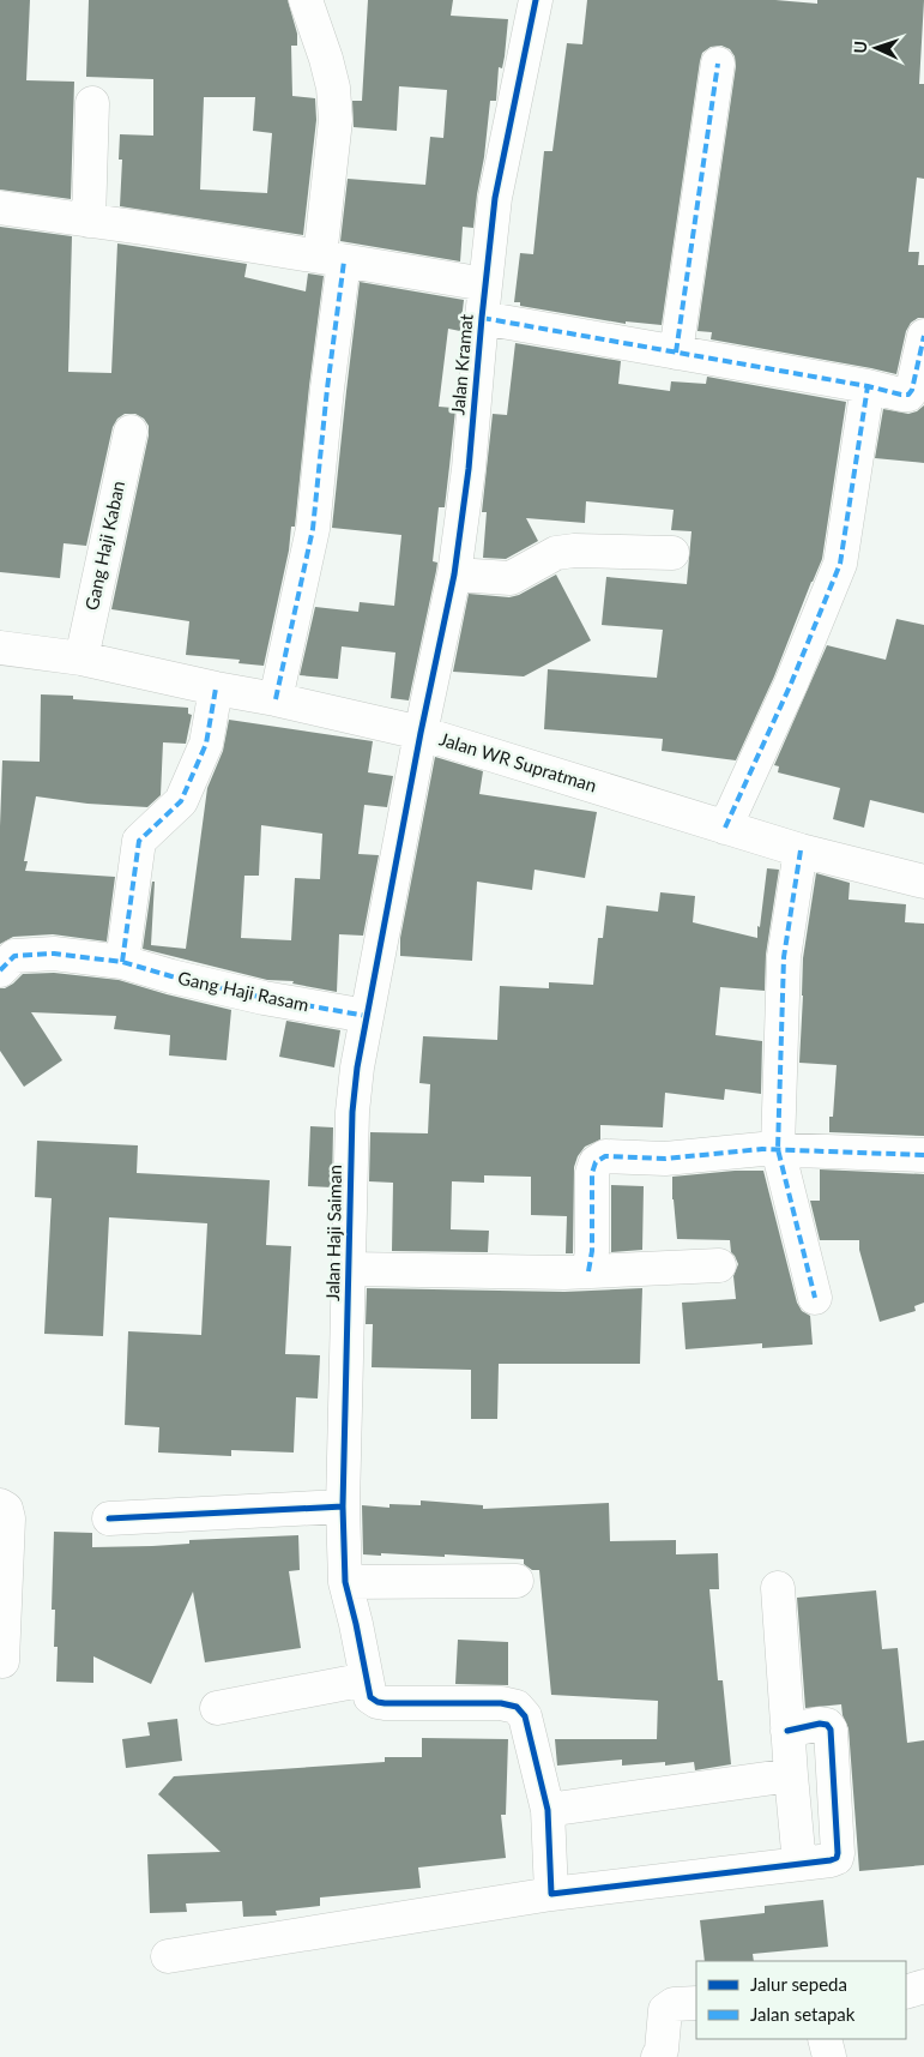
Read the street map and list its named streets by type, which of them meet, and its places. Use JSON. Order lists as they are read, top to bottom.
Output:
{
  "streets": {
    "street": [
      "Jalan Kramat",
      "Gang Haji Kaban",
      "Jalan WR Supratman",
      "Gang Haji Rasam",
      "Jalan Haji Saiman"
    ]
  },
  "crossings": [
    ["Jalan Kramat", "Jalan WR Supratman"],
    ["Jalan Kramat", "Jalan Haji Saiman"],
    ["Gang Haji Kaban", "Jalan WR Supratman"],
    ["Jalan WR Supratman", "Jalan Haji Saiman"],
    ["Gang Haji Rasam", "Jalan Haji Saiman"]
  ],
  "legend": ["Jalur sepeda", "Jalan setapak"],
  "north": "left"
}
